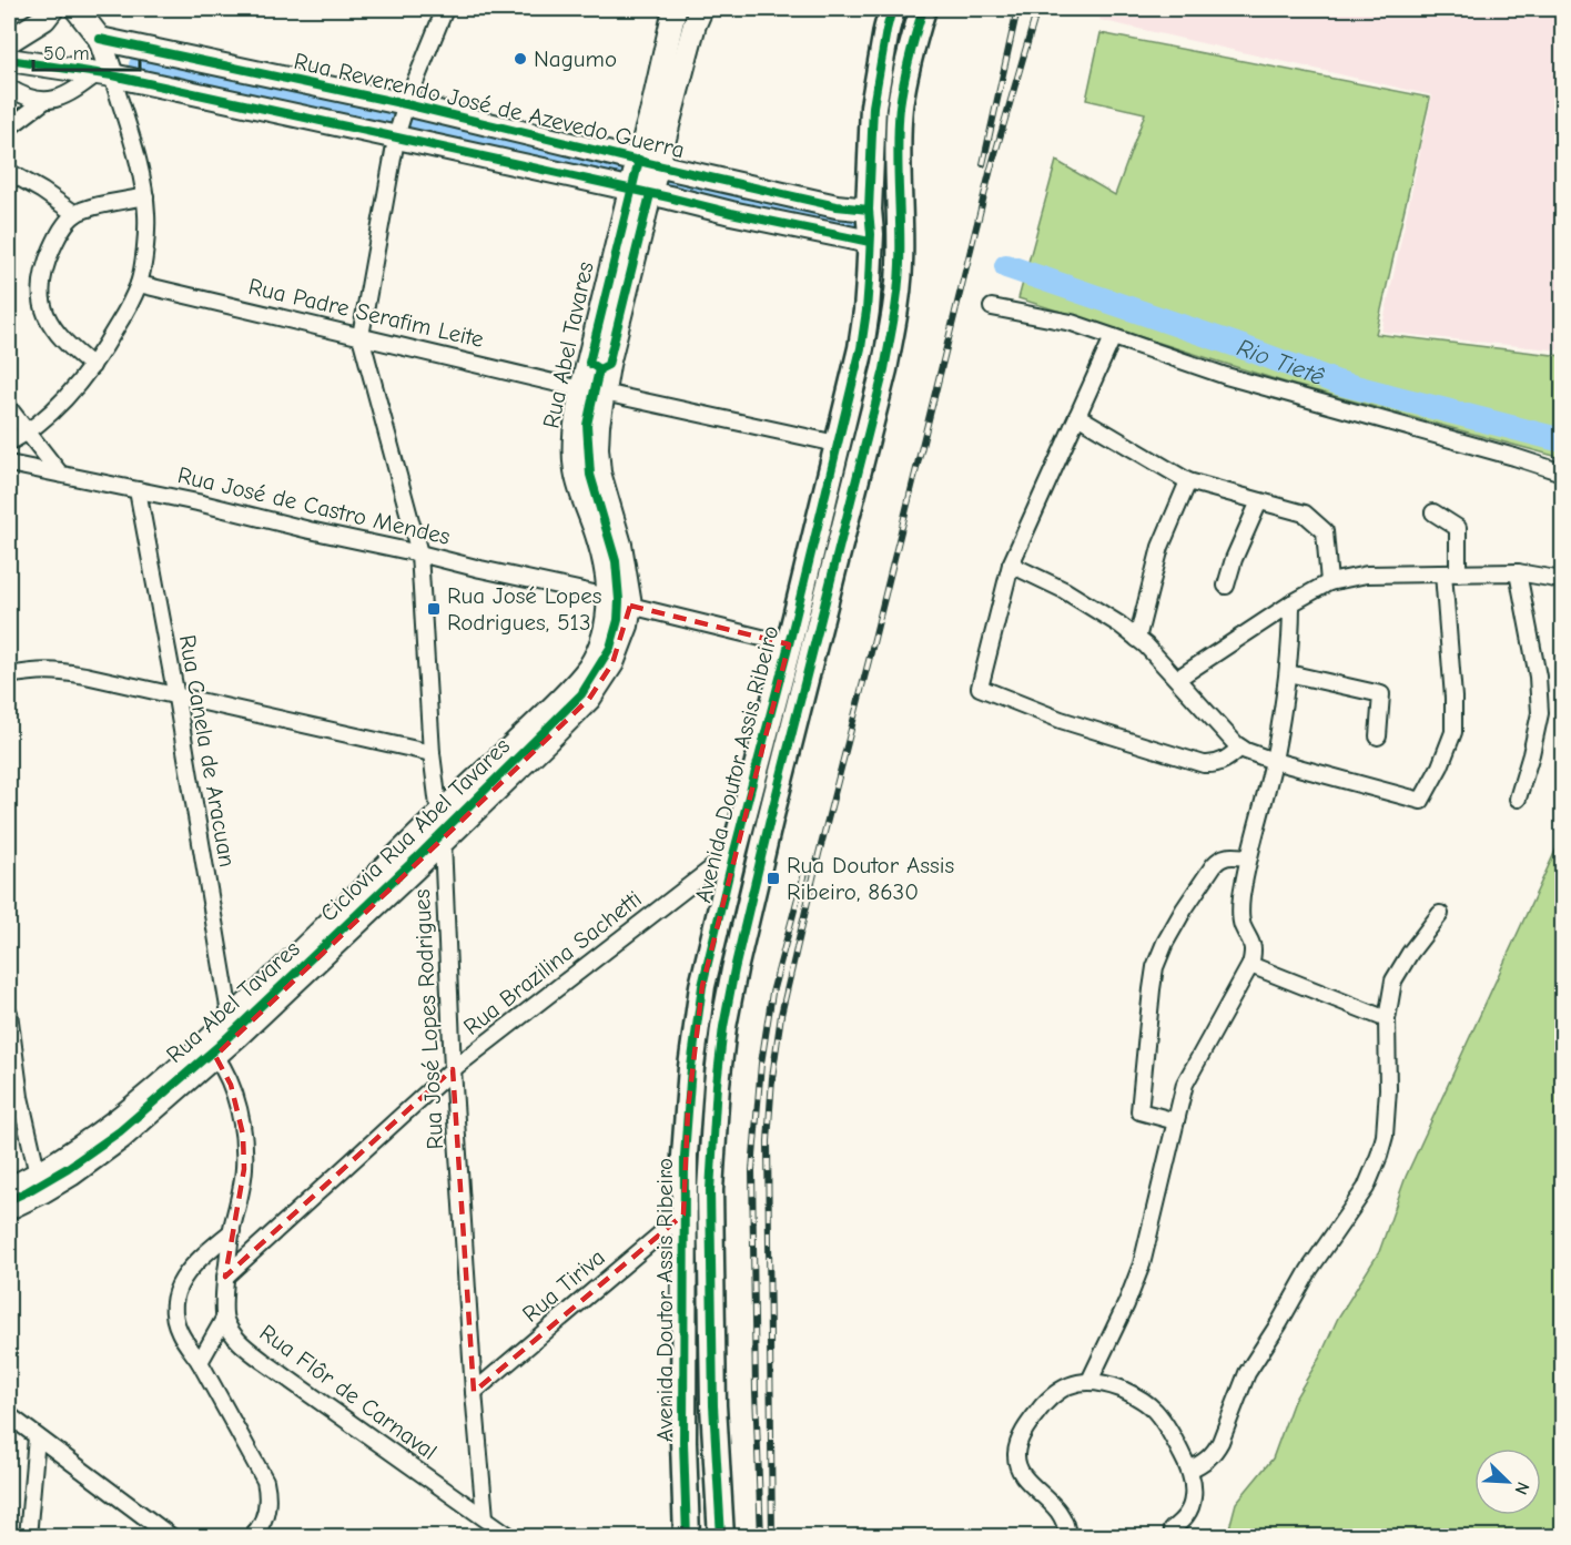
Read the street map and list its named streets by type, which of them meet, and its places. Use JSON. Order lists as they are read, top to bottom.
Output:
{
  "streets": {
    "main road": ["Avenida Doutor Assis Ribeiro"],
    "street": [
      "Rua Reverendo José de Azevedo Guerra",
      "Rua Padre Serafim Leite",
      "Rua Abel Tavares",
      "Rua José de Castro Mendes",
      "Rua Canela de Aracuan",
      "Rua Brazilina Sachetti",
      "Rua José Lopes Rodrigues",
      "Rua Tiriva",
      "Rua Flôr de Carnaval"
    ],
    "cycle path": ["Ciclovia Rua Abel Tavares"]
  },
  "crossings": [
    ["Rua Reverendo José de Azevedo Guerra", "Rua Abel Tavares"],
    ["Rua Reverendo José de Azevedo Guerra", "Avenida Doutor Assis Ribeiro"],
    ["Rua Reverendo José de Azevedo Guerra", "Rua José Lopes Rodrigues"],
    ["Rua Padre Serafim Leite", "Rua Abel Tavares"],
    ["Rua Padre Serafim Leite", "Avenida Doutor Assis Ribeiro"],
    ["Rua Padre Serafim Leite", "Rua José Lopes Rodrigues"],
    ["Rua Abel Tavares", "Rua José de Castro Mendes"],
    ["Rua Abel Tavares", "Rua Canela de Aracuan"],
    ["Rua Abel Tavares", "Rua José Lopes Rodrigues"],
    ["Rua José de Castro Mendes", "Rua Canela de Aracuan"],
    ["Rua José de Castro Mendes", "Rua José Lopes Rodrigues"],
    ["Avenida Doutor Assis Ribeiro", "Rua Brazilina Sachetti"],
    ["Avenida Doutor Assis Ribeiro", "Rua Tiriva"],
    ["Rua Brazilina Sachetti", "Rua José Lopes Rodrigues"],
    ["Rua José Lopes Rodrigues", "Rua Tiriva"],
    ["Rua José Lopes Rodrigues", "Rua Flôr de Carnaval"]
  ],
  "water": ["Rio Tietê"],
  "places": {
    "other": ["Nagumo"],
    "transit": ["Rua José Lopes Rodrigues, 513", "Rua Doutor Assis Ribeiro, 8630"]
  },
  "scale_bar": "50 m",
  "north": "bottom right"
}
